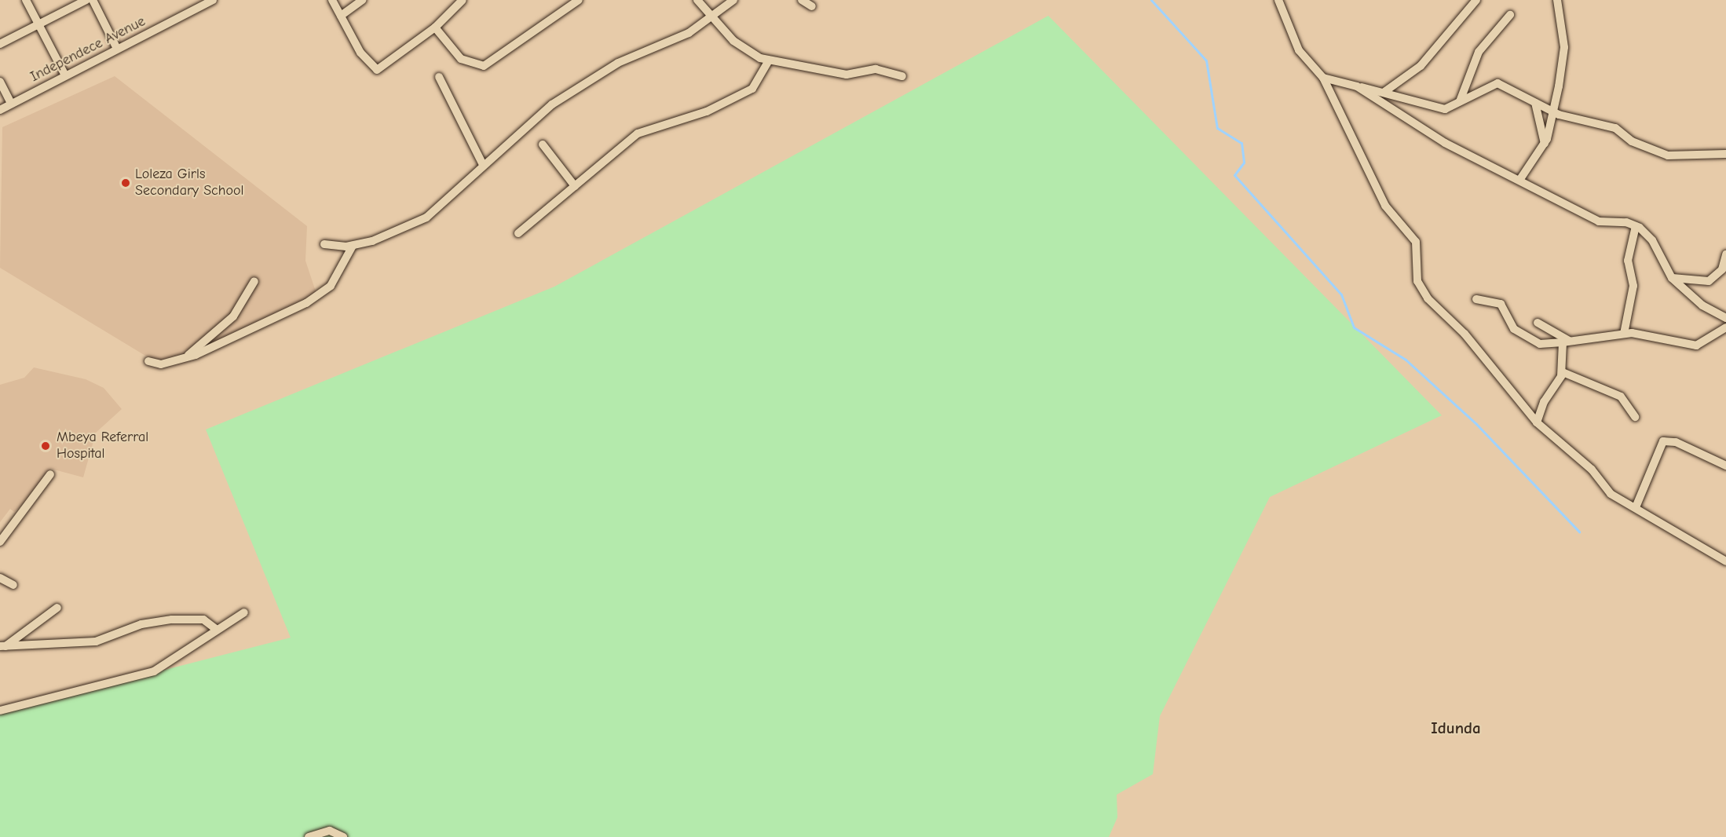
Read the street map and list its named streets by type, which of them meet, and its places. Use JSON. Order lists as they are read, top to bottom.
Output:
{
  "streets": {
    "street": ["Independece Avenue"]
  },
  "districts": ["Idunda"],
  "places": ["Loleza Girls Secondary School", "Mbeya Referral Hospital"]
}
